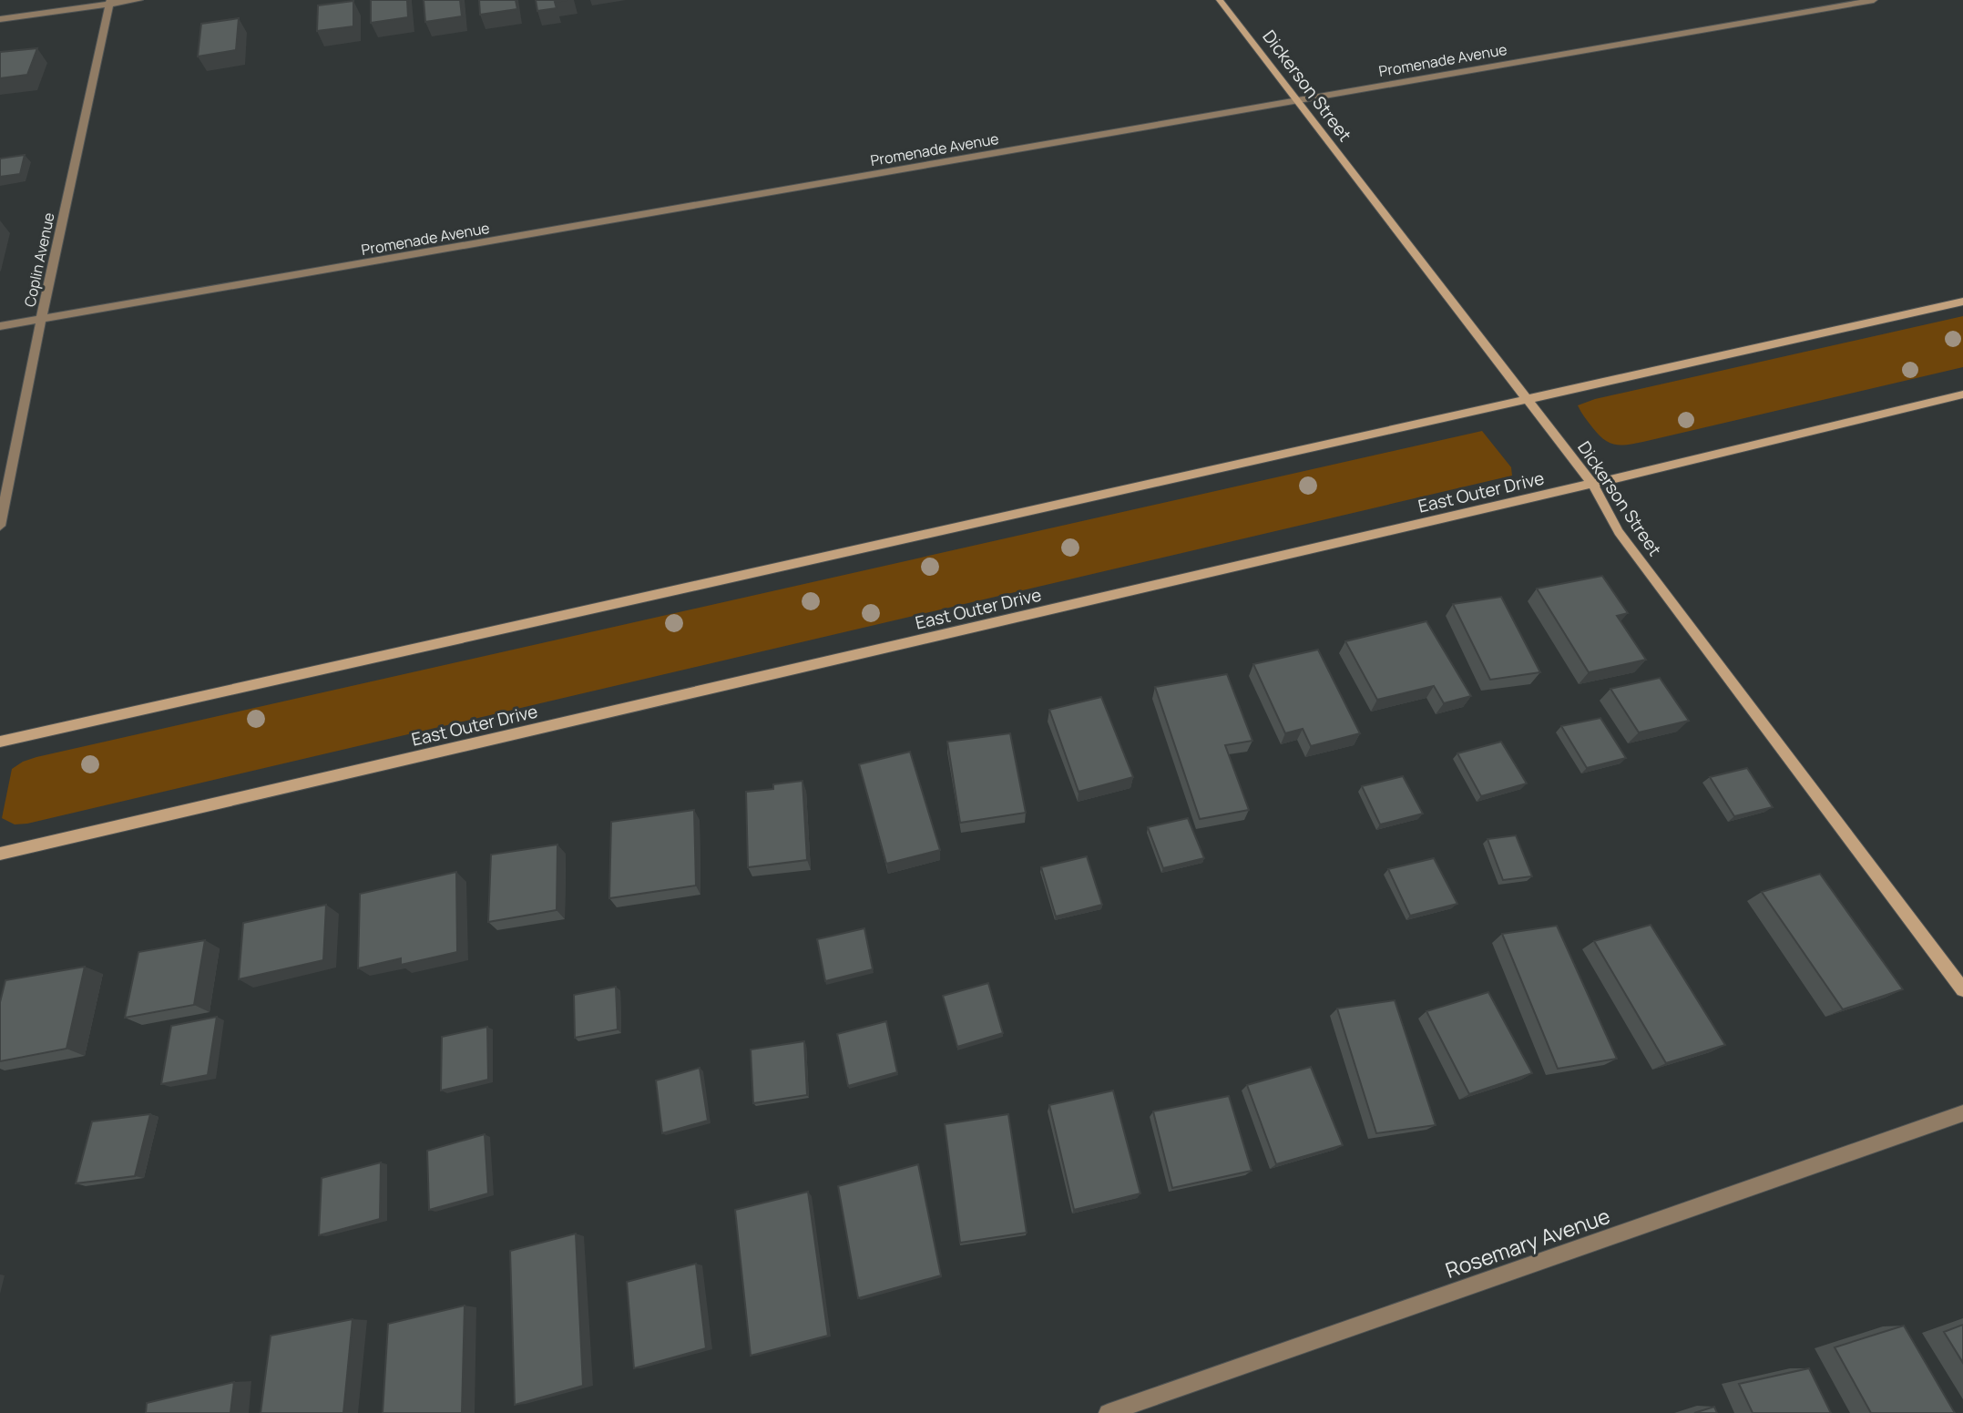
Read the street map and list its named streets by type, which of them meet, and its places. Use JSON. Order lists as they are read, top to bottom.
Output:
{
  "streets": {
    "street": [
      "Promenade Avenue",
      "Dickerson Street",
      "Coplin Avenue",
      "East Outer Drive",
      "Rosemary Avenue"
    ]
  },
  "crossings": [
    ["Promenade Avenue", "Dickerson Street"],
    ["Promenade Avenue", "Coplin Avenue"],
    ["Dickerson Street", "East Outer Drive"]
  ]
}
